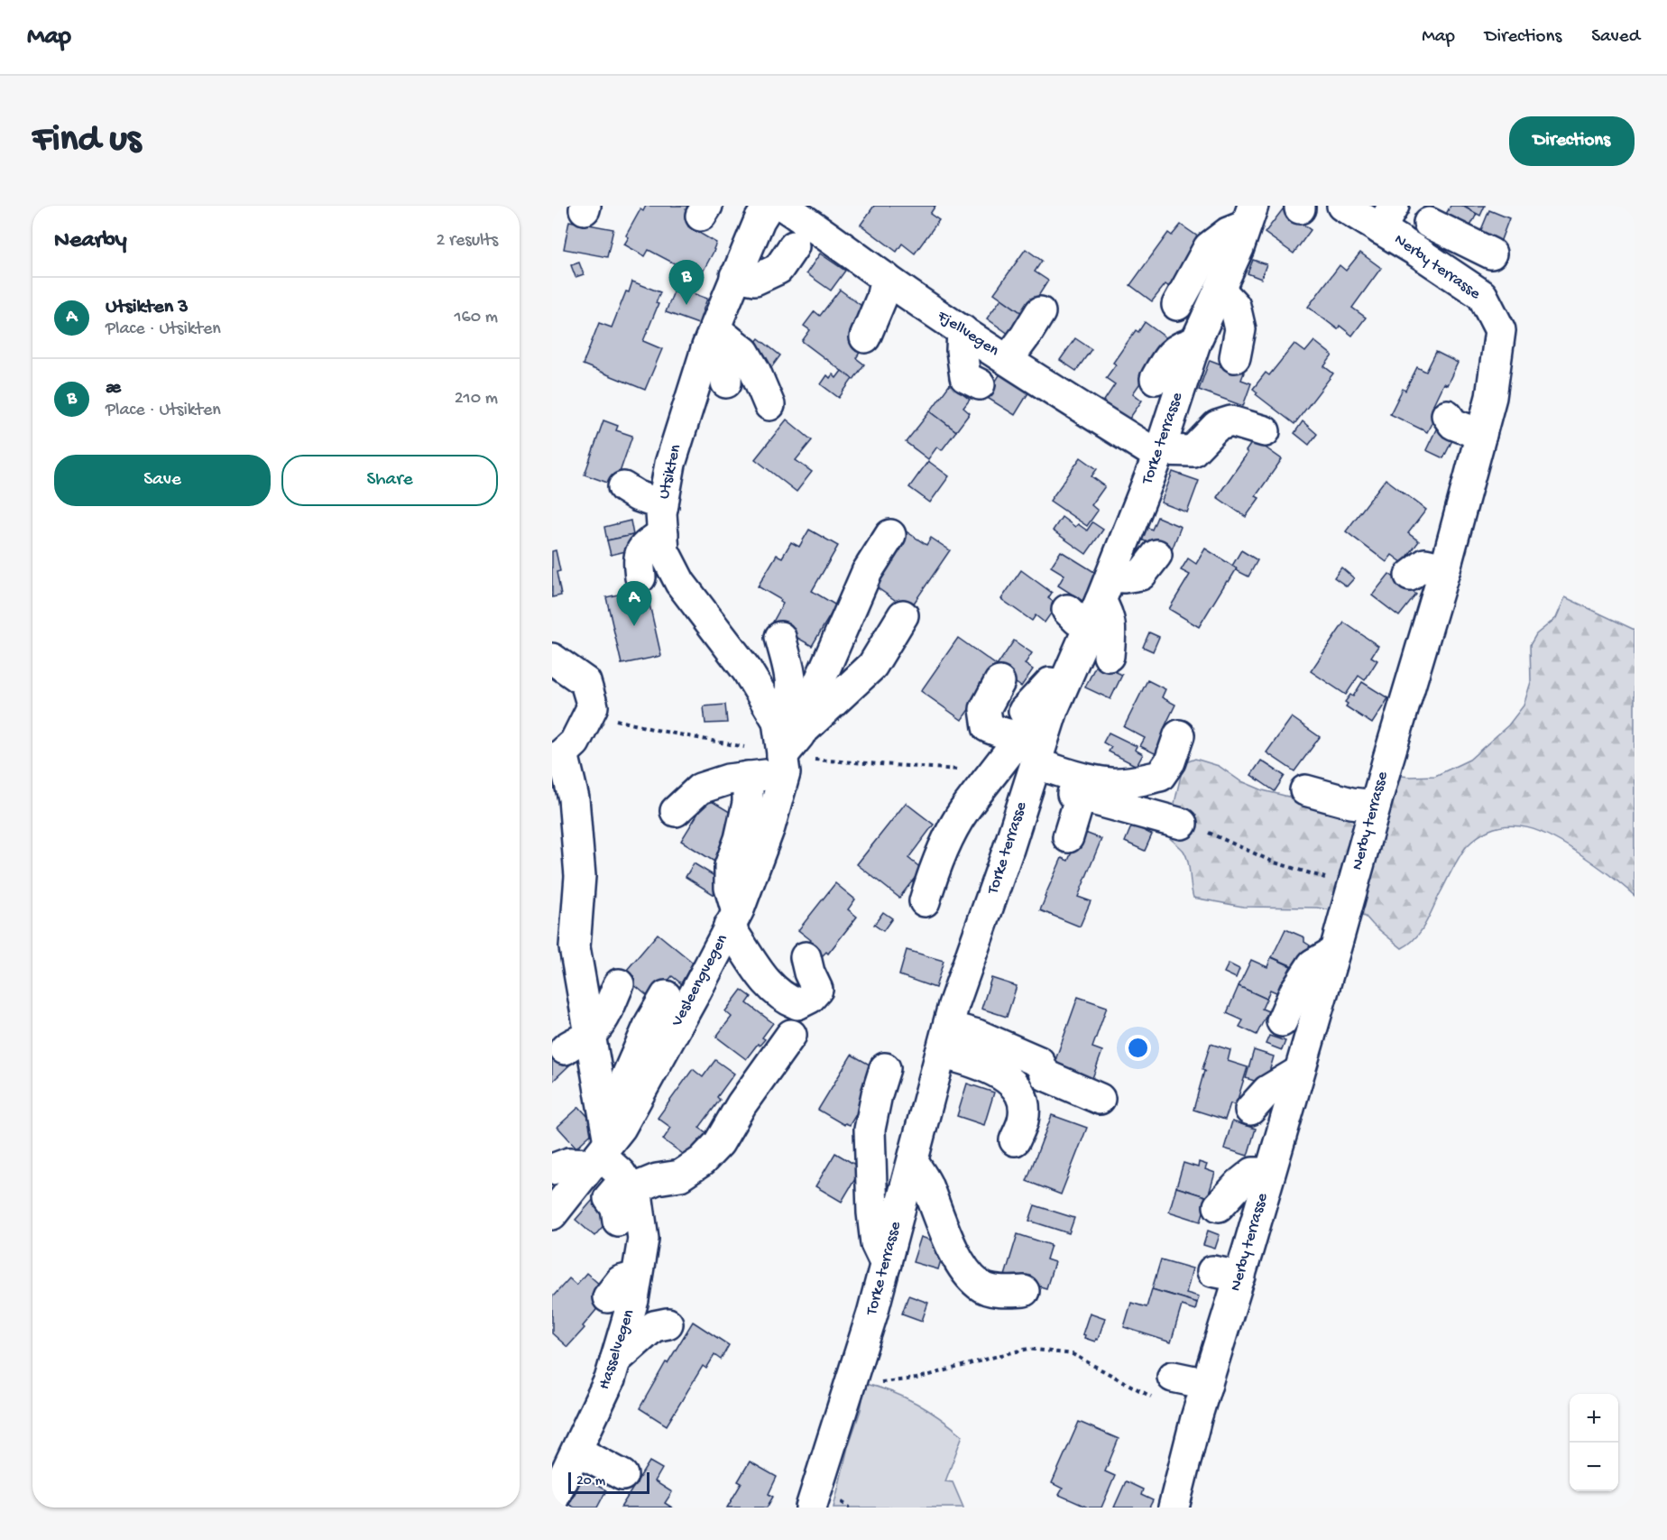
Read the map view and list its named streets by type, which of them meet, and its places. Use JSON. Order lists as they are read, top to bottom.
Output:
{
  "streets": {
    "street": [
      "Nerby terrasse",
      "Fjellvegen",
      "Torke terrasse",
      "Utsikten",
      "Vesleengvegen",
      "Hasselvegen"
    ]
  },
  "crossings": [
    ["Fjellvegen", "Torke terrasse"],
    ["Utsikten", "Vesleengvegen"],
    ["Vesleengvegen", "Hasselvegen"]
  ],
  "scale_bar": "20 m",
  "page": {
    "header": "Map",
    "nav": ["Map", "Directions", "Saved"],
    "buttons": [
      "Directions",
      ["Save", "Share"]
    ],
    "title": "Find us",
    "heading": ["Nearby", "2 results"],
    "pins": ["B", "A"],
    "list": [
      {
        "mark": "A",
        "name": "Utsikten 3",
        "note": "Place · Utsikten",
        "value": "160 m"
      },
      {
        "mark": "B",
        "name": "æ",
        "note": "Place · Utsikten",
        "value": "210 m"
      }
    ],
    "map_buttons": ["+", "−"],
    "scale": "20 m"
  }
}
